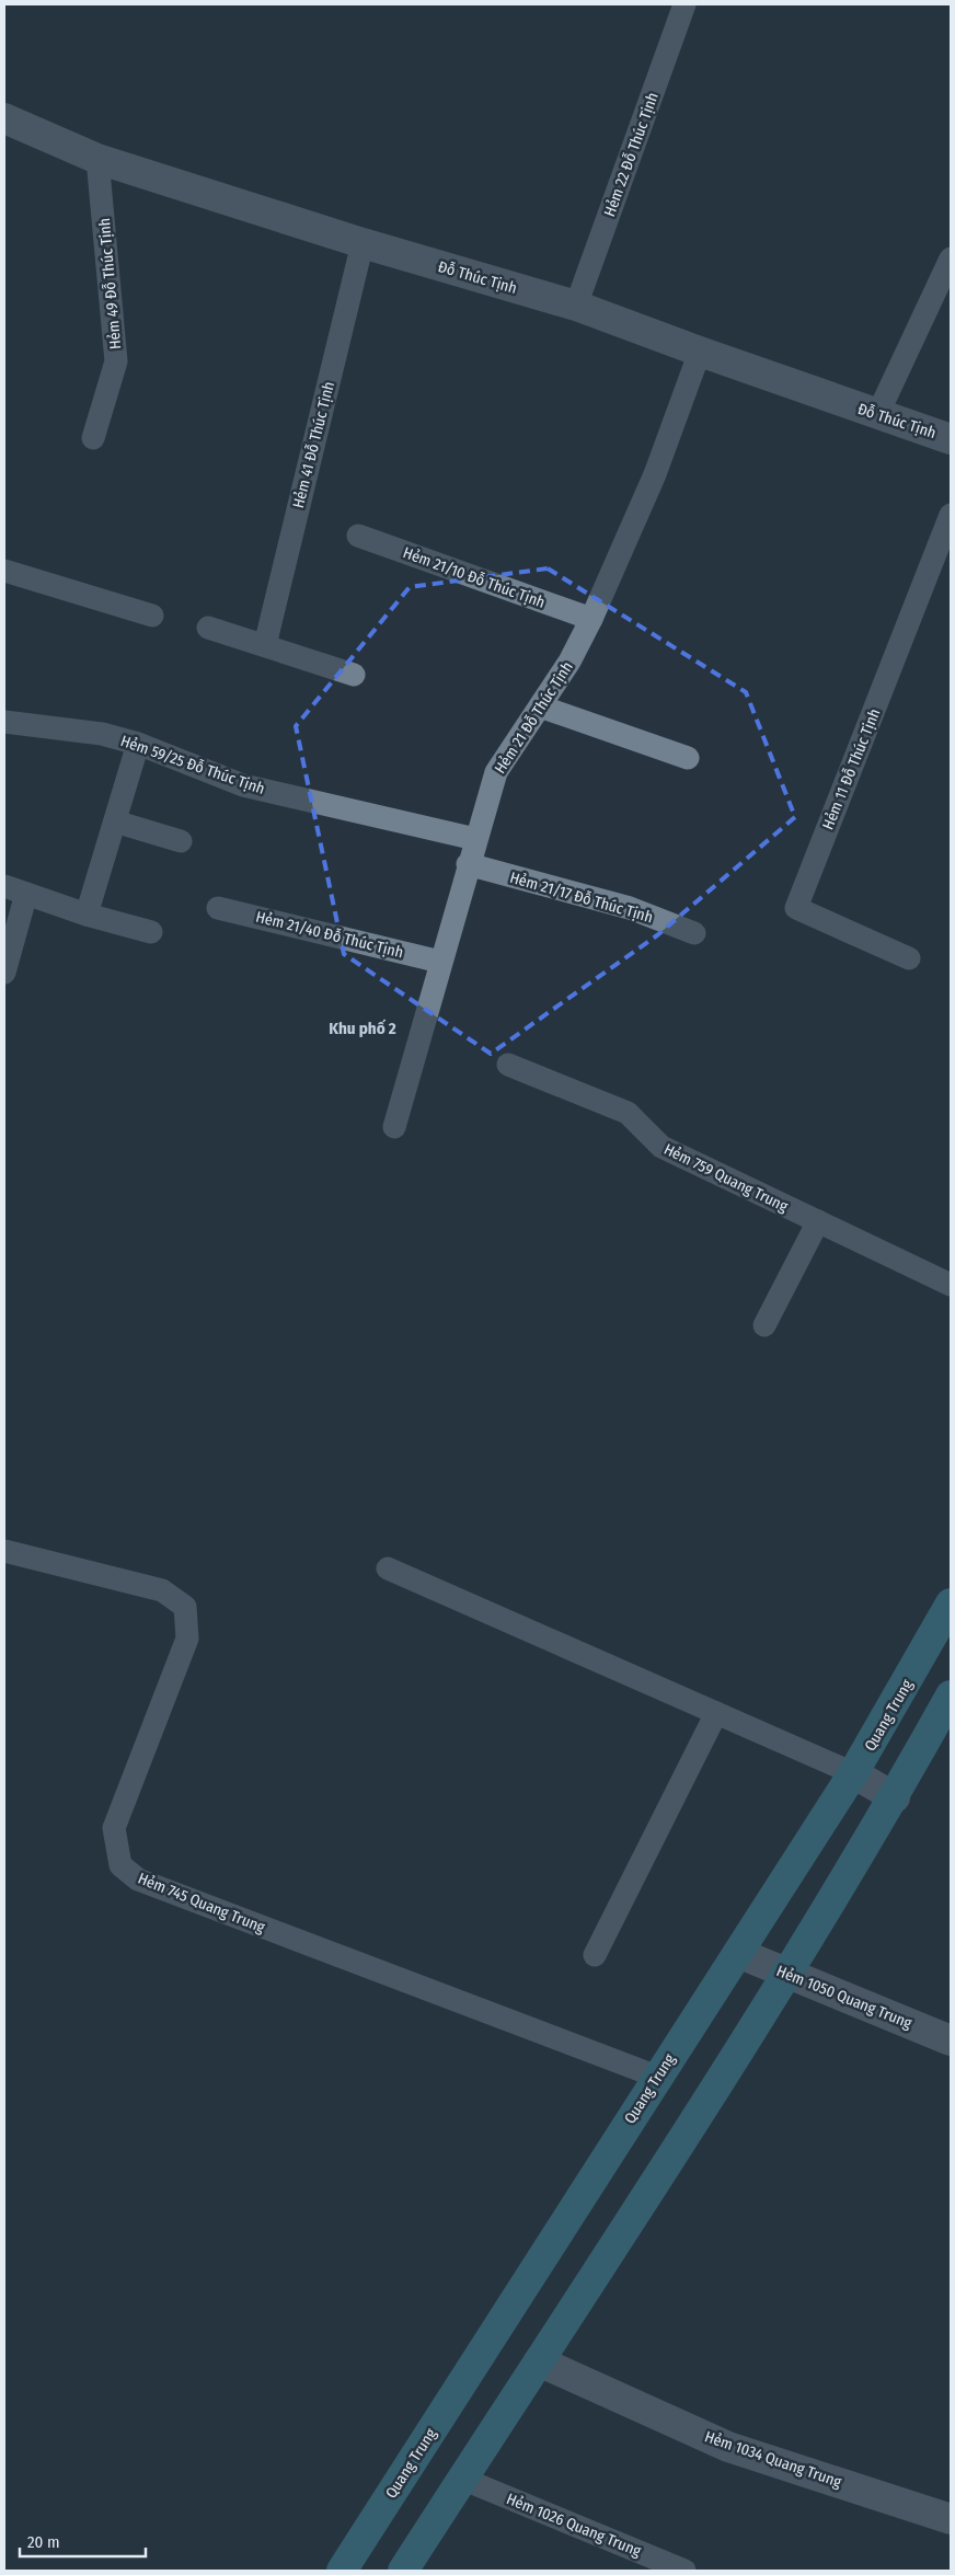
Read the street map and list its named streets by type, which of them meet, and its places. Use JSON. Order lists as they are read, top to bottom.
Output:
{
  "streets": {
    "main road": ["Quang Trung"],
    "street": ["Đỗ Thúc Tịnh", "Hẻm 1050 Quang Trung", "Hẻm 1034 Quang Trung"],
    "lane": [
      "Hẻm 22 Đỗ Thúc Tịnh",
      "Hẻm 49 Đỗ Thúc Tịnh",
      "Hẻm 41 Đỗ Thúc Tịnh",
      "Hẻm 21/10 Đỗ Thúc Tịnh",
      "Hẻm 21 Đỗ Thúc Tịnh",
      "Hẻm 59/25 Đỗ Thúc Tịnh",
      "Hẻm 11 Đỗ Thúc Tịnh",
      "Hẻm 21/17 Đỗ Thúc Tịnh",
      "Hẻm 21/40 Đỗ Thúc Tịnh",
      "Hẻm 759 Quang Trung",
      "Hẻm 745 Quang Trung",
      "Hẻm 1026 Quang Trung"
    ]
  },
  "crossings": [
    ["Hẻm 22 Đỗ Thúc Tịnh", "Đỗ Thúc Tịnh"],
    ["Đỗ Thúc Tịnh", "Hẻm 49 Đỗ Thúc Tịnh"],
    ["Đỗ Thúc Tịnh", "Hẻm 41 Đỗ Thúc Tịnh"],
    ["Đỗ Thúc Tịnh", "Hẻm 21 Đỗ Thúc Tịnh"],
    ["Hẻm 21/10 Đỗ Thúc Tịnh", "Hẻm 21 Đỗ Thúc Tịnh"],
    ["Hẻm 21 Đỗ Thúc Tịnh", "Hẻm 59/25 Đỗ Thúc Tịnh"],
    ["Hẻm 21 Đỗ Thúc Tịnh", "Hẻm 21/17 Đỗ Thúc Tịnh"],
    ["Hẻm 21 Đỗ Thúc Tịnh", "Hẻm 21/40 Đỗ Thúc Tịnh"],
    ["Quang Trung", "Hẻm 745 Quang Trung"],
    ["Quang Trung", "Hẻm 1050 Quang Trung"]
  ],
  "districts": ["Khu phố 2"],
  "scale_bar": "20 m"
}
